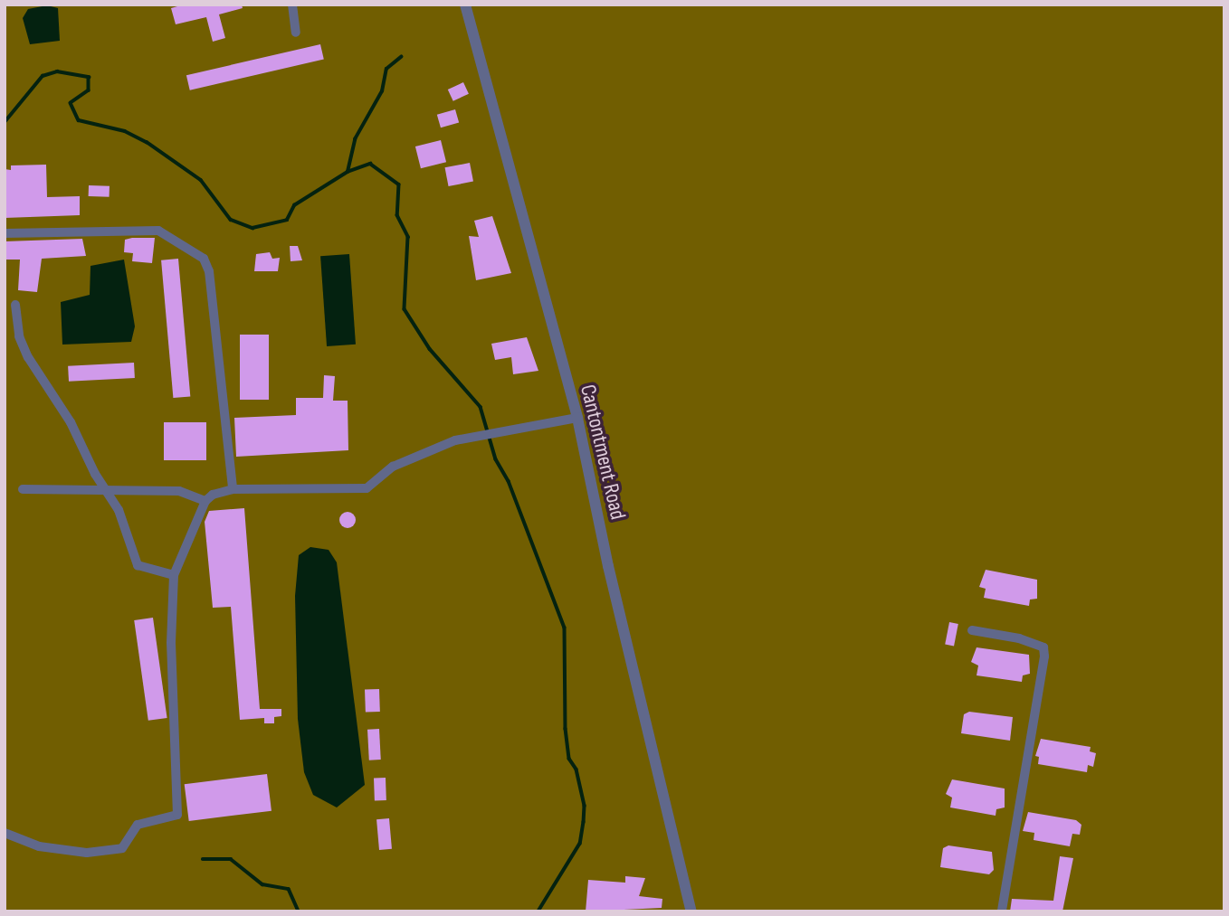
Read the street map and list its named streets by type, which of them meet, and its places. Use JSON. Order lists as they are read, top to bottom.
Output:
{
  "streets": {
    "street": ["Cantontment Road"]
  }
}
